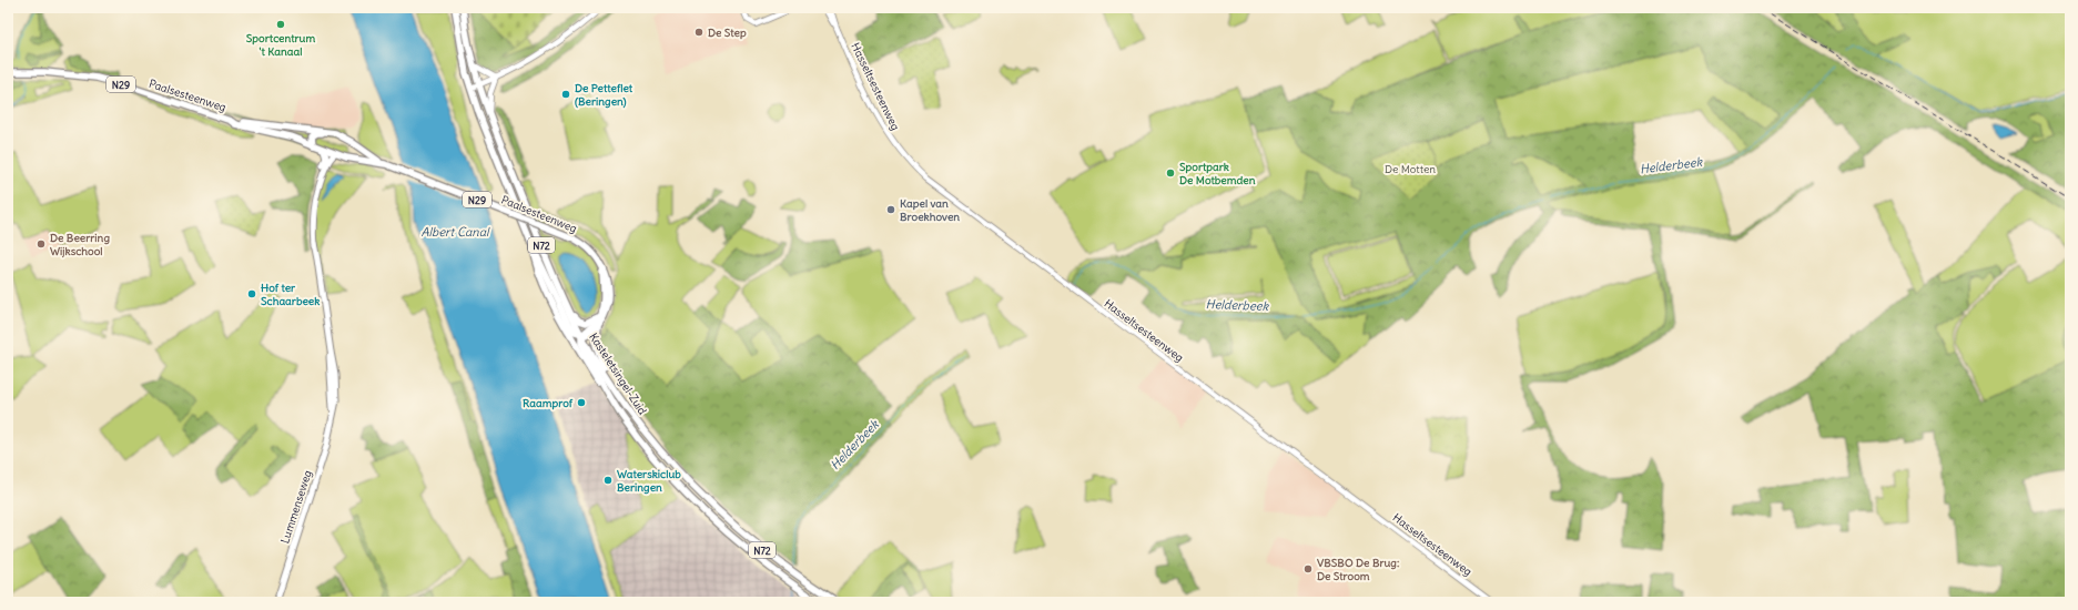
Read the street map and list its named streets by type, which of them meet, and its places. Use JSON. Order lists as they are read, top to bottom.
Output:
{
  "streets": {
    "main road": [
      "N29",
      "Paalsesteenweg",
      "N72",
      "Kasteletsingel-Zuid",
      "Lummenseweg"
    ],
    "street": ["Hasseltsesteenweg"]
  },
  "crossings": [
    ["Paalsesteenweg", "Kasteletsingel-Zuid"],
    ["Paalsesteenweg", "Lummenseweg"],
    ["N72", "Kasteletsingel-Zuid"]
  ],
  "water": ["Helderbeek", "Albert Canal"],
  "parks": ["De Motten"],
  "places": [
    "Sportcentrum 't Kanaal",
    "De Step",
    "De Petteflet (Beringen)",
    "Sportpark De Motbemden",
    "Kapel van Broekhoven",
    "De Beerring Wijkschool",
    "Hof ter Schaarbeek",
    "Raamprof",
    "Waterskiclub Beringen",
    "VBSBO De Brug: De Stroom"
  ]
}
